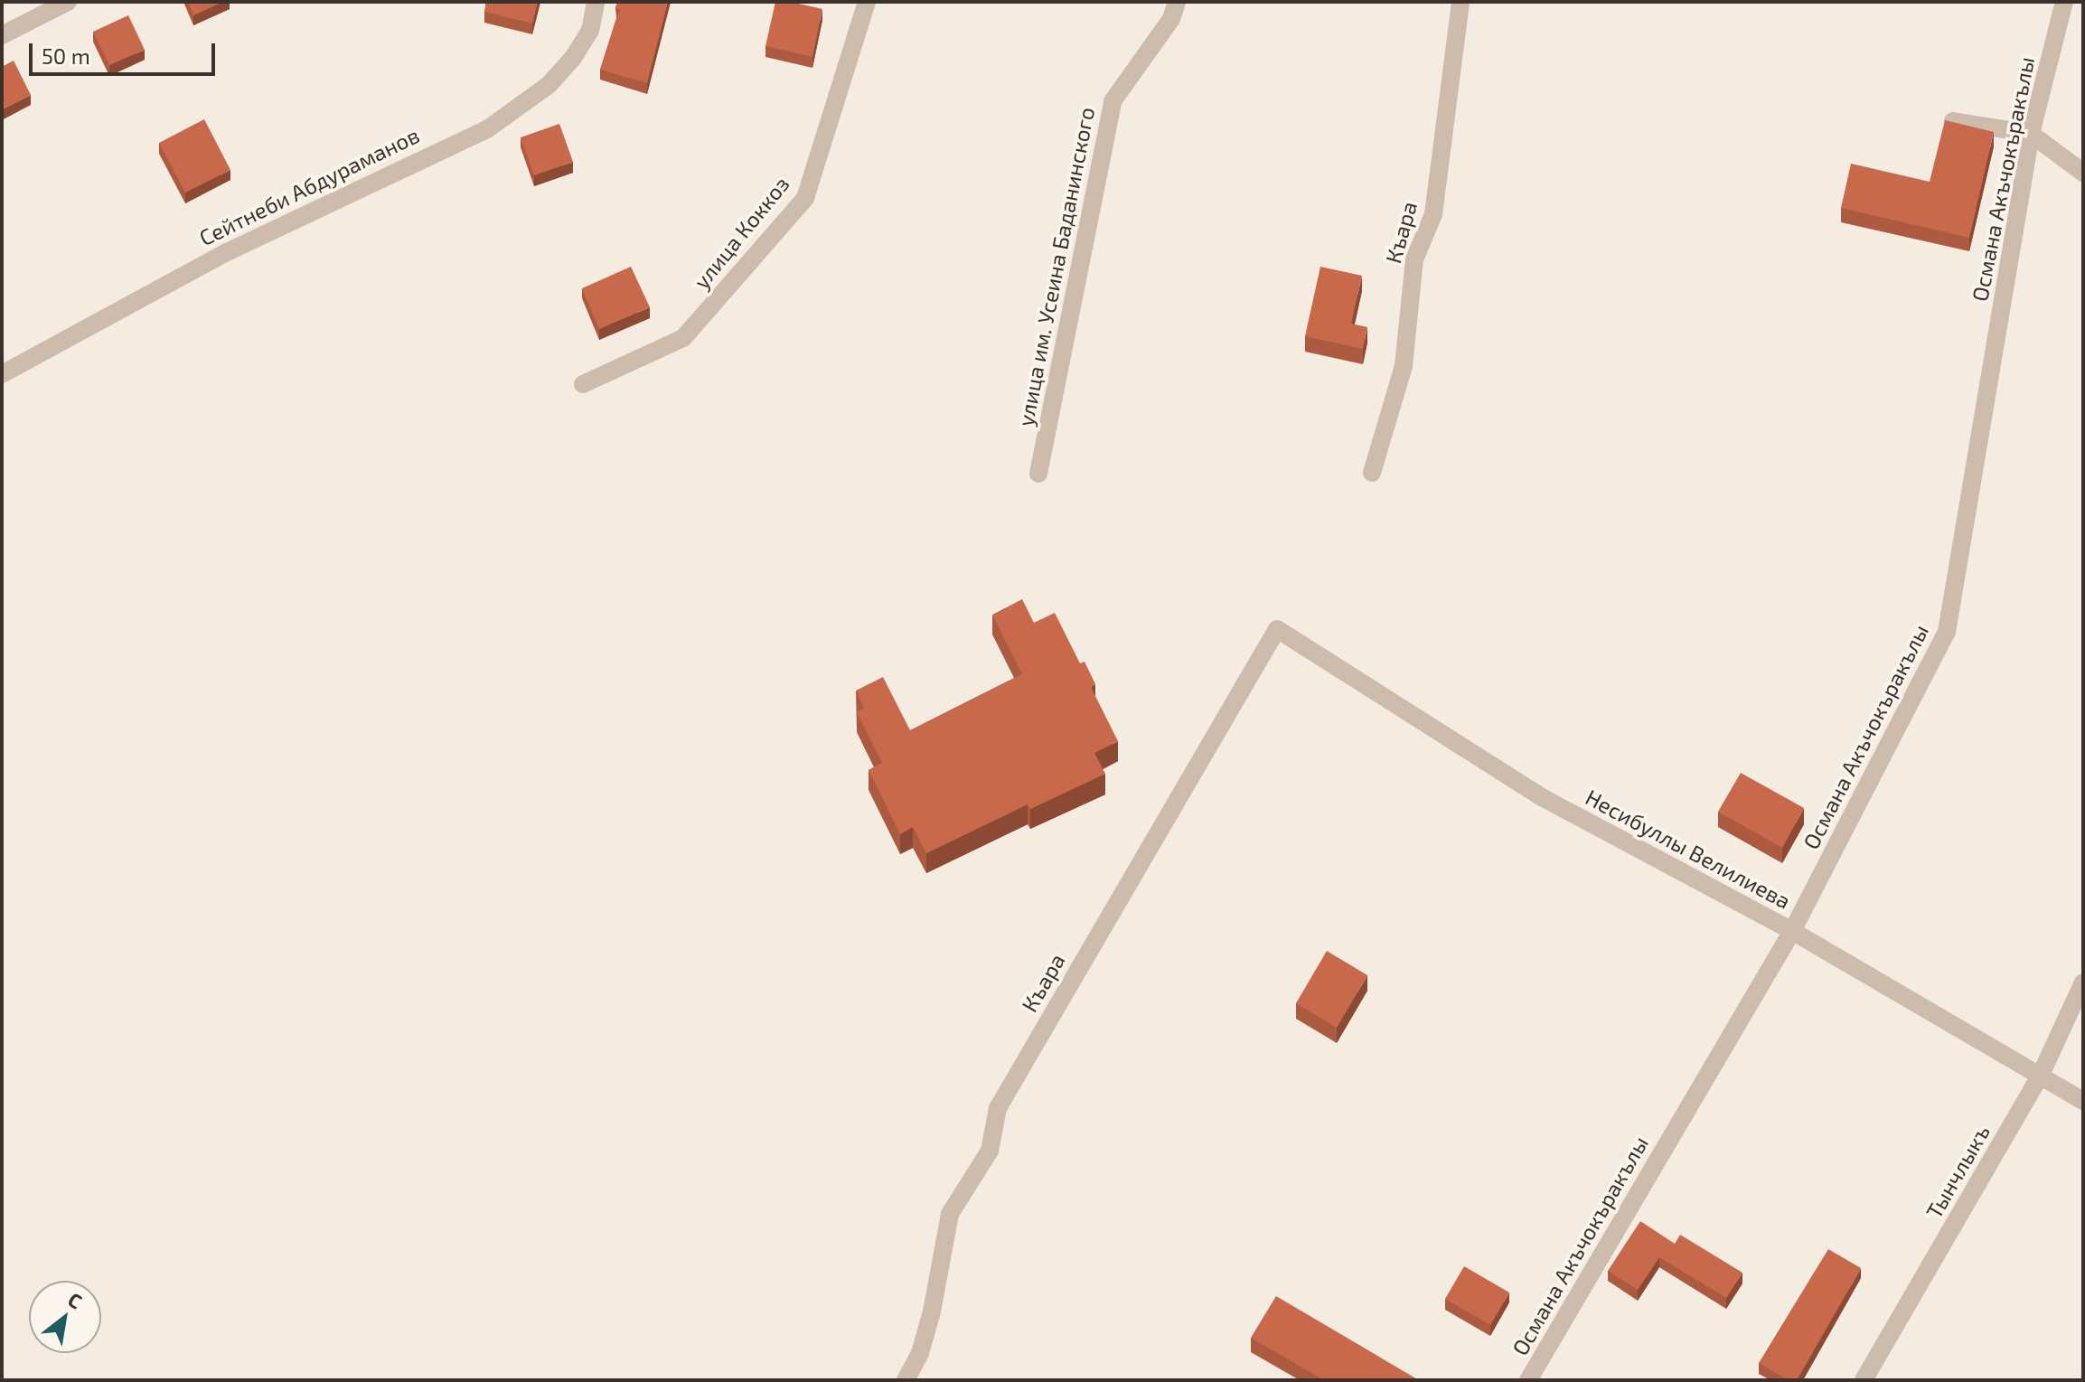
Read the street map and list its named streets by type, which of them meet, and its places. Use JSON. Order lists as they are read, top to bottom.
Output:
{
  "streets": {
    "street": [
      "Османа Акъчокъракълы",
      "Сейтнеби Абдураманов",
      "улица Коккоз",
      "Къара",
      "улица им. Усеина Баданинского",
      "Несибуллы Велилиева",
      "Тынчлыкъ"
    ]
  },
  "crossings": [
    ["Османа Акъчокъракълы", "Несибуллы Велилиева"],
    ["Къара", "Несибуллы Велилиева"],
    ["Несибуллы Велилиева", "Тынчлыкъ"]
  ],
  "scale_bar": "50 m",
  "north": "top right"
}
